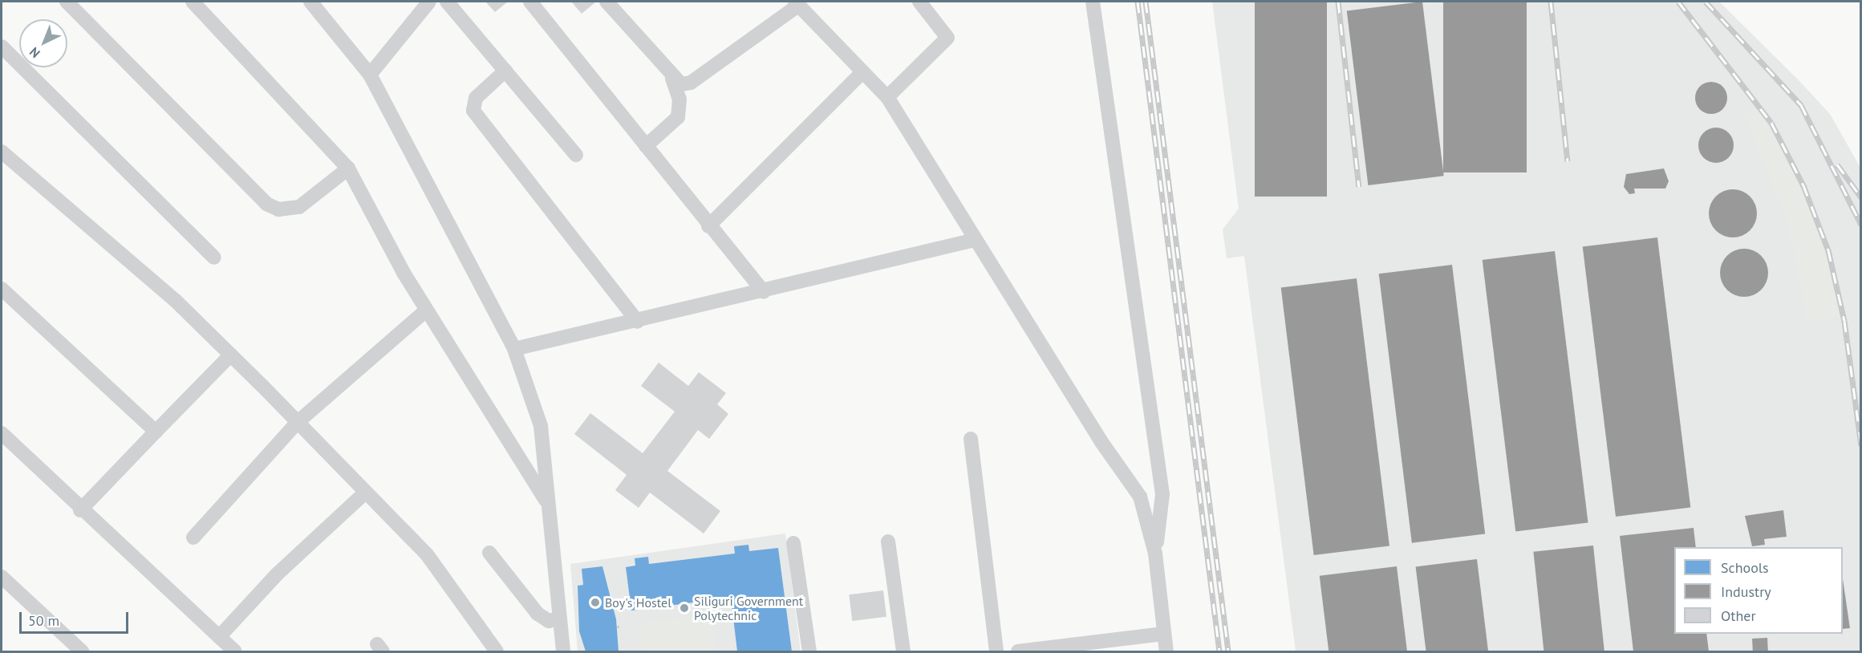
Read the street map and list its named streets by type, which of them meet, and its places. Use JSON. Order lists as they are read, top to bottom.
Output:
{
  "places": ["Boy's Hostel", "Siliguri Government Polytechnic"],
  "legend": ["Schools", "Industry", "Other"],
  "scale_bar": "50 m",
  "north": "bottom left"
}
